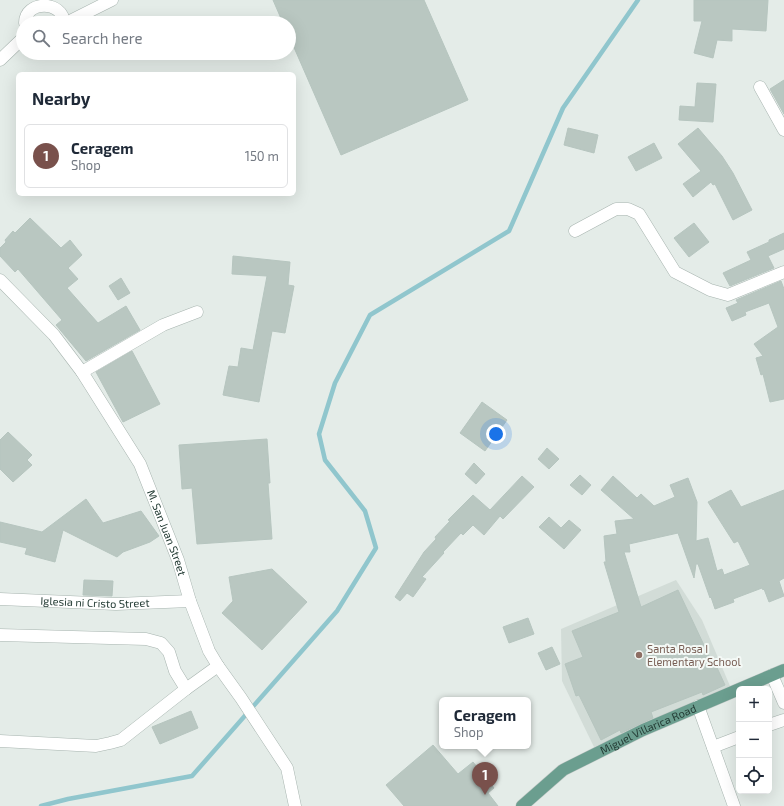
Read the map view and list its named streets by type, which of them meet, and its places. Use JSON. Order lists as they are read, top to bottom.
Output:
{
  "streets": {
    "main road": ["Miguel Villarica Road"],
    "street": ["M. San Juan Street", "Iglesia ni Cristo Street"]
  },
  "crossings": [
    ["M. San Juan Street", "Iglesia ni Cristo Street"]
  ],
  "places": ["Santa Rosa I Elementary School"],
  "page": {
    "search": "Search here",
    "heading": "Nearby",
    "list": [
      {
        "mark": "1",
        "name": "Ceragem",
        "note": "Shop",
        "value": "150 m"
      }
    ],
    "map_buttons": ["+", "−"],
    "popup": ["Ceragem", "Shop"],
    "pins": "1"
  }
}
